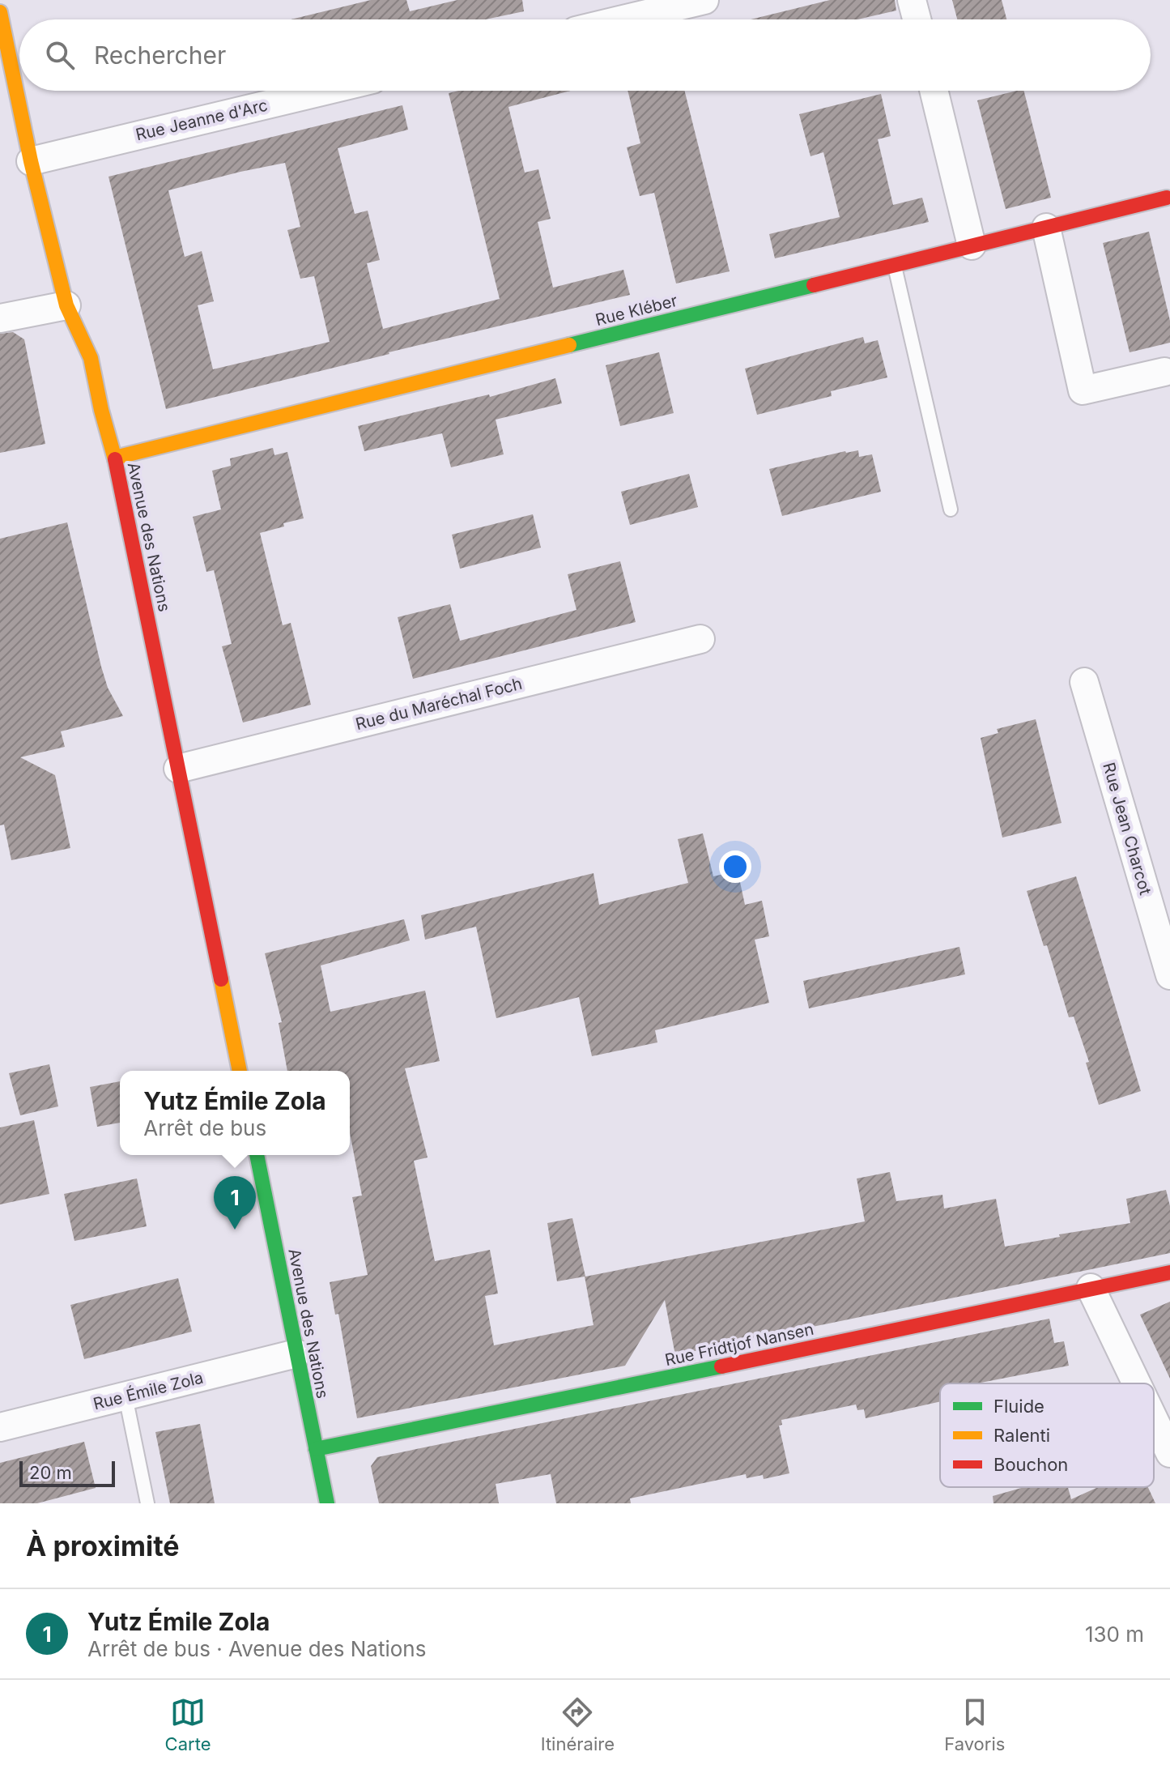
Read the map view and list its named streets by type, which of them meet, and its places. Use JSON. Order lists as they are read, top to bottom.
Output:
{
  "streets": {
    "street": [
      "Rue Jeanne d'Arc",
      "Rue Kléber",
      "Avenue des Nations",
      "Rue du Maréchal Foch",
      "Rue Jean Charcot",
      "Rue Fridtjof Nansen",
      "Rue Émile Zola"
    ]
  },
  "crossings": [
    ["Rue Jeanne d'Arc", "Avenue des Nations"],
    ["Rue Kléber", "Avenue des Nations"],
    ["Avenue des Nations", "Rue du Maréchal Foch"],
    ["Avenue des Nations", "Rue Fridtjof Nansen"],
    ["Avenue des Nations", "Rue Émile Zola"]
  ],
  "legend": ["Fluide", "Ralenti", "Bouchon"],
  "scale_bar": "20 m",
  "page": {
    "search": "Rechercher",
    "popup": ["Yutz Émile Zola", "Arrêt de bus"],
    "pins": "1",
    "scale": "20 m",
    "heading": "À proximité",
    "list": [
      {
        "mark": "1",
        "name": "Yutz Émile Zola",
        "note": "Arrêt de bus · Avenue des Nations",
        "value": "130 m"
      }
    ],
    "nav": ["Carte", "Itinéraire", "Favoris"]
  }
}
